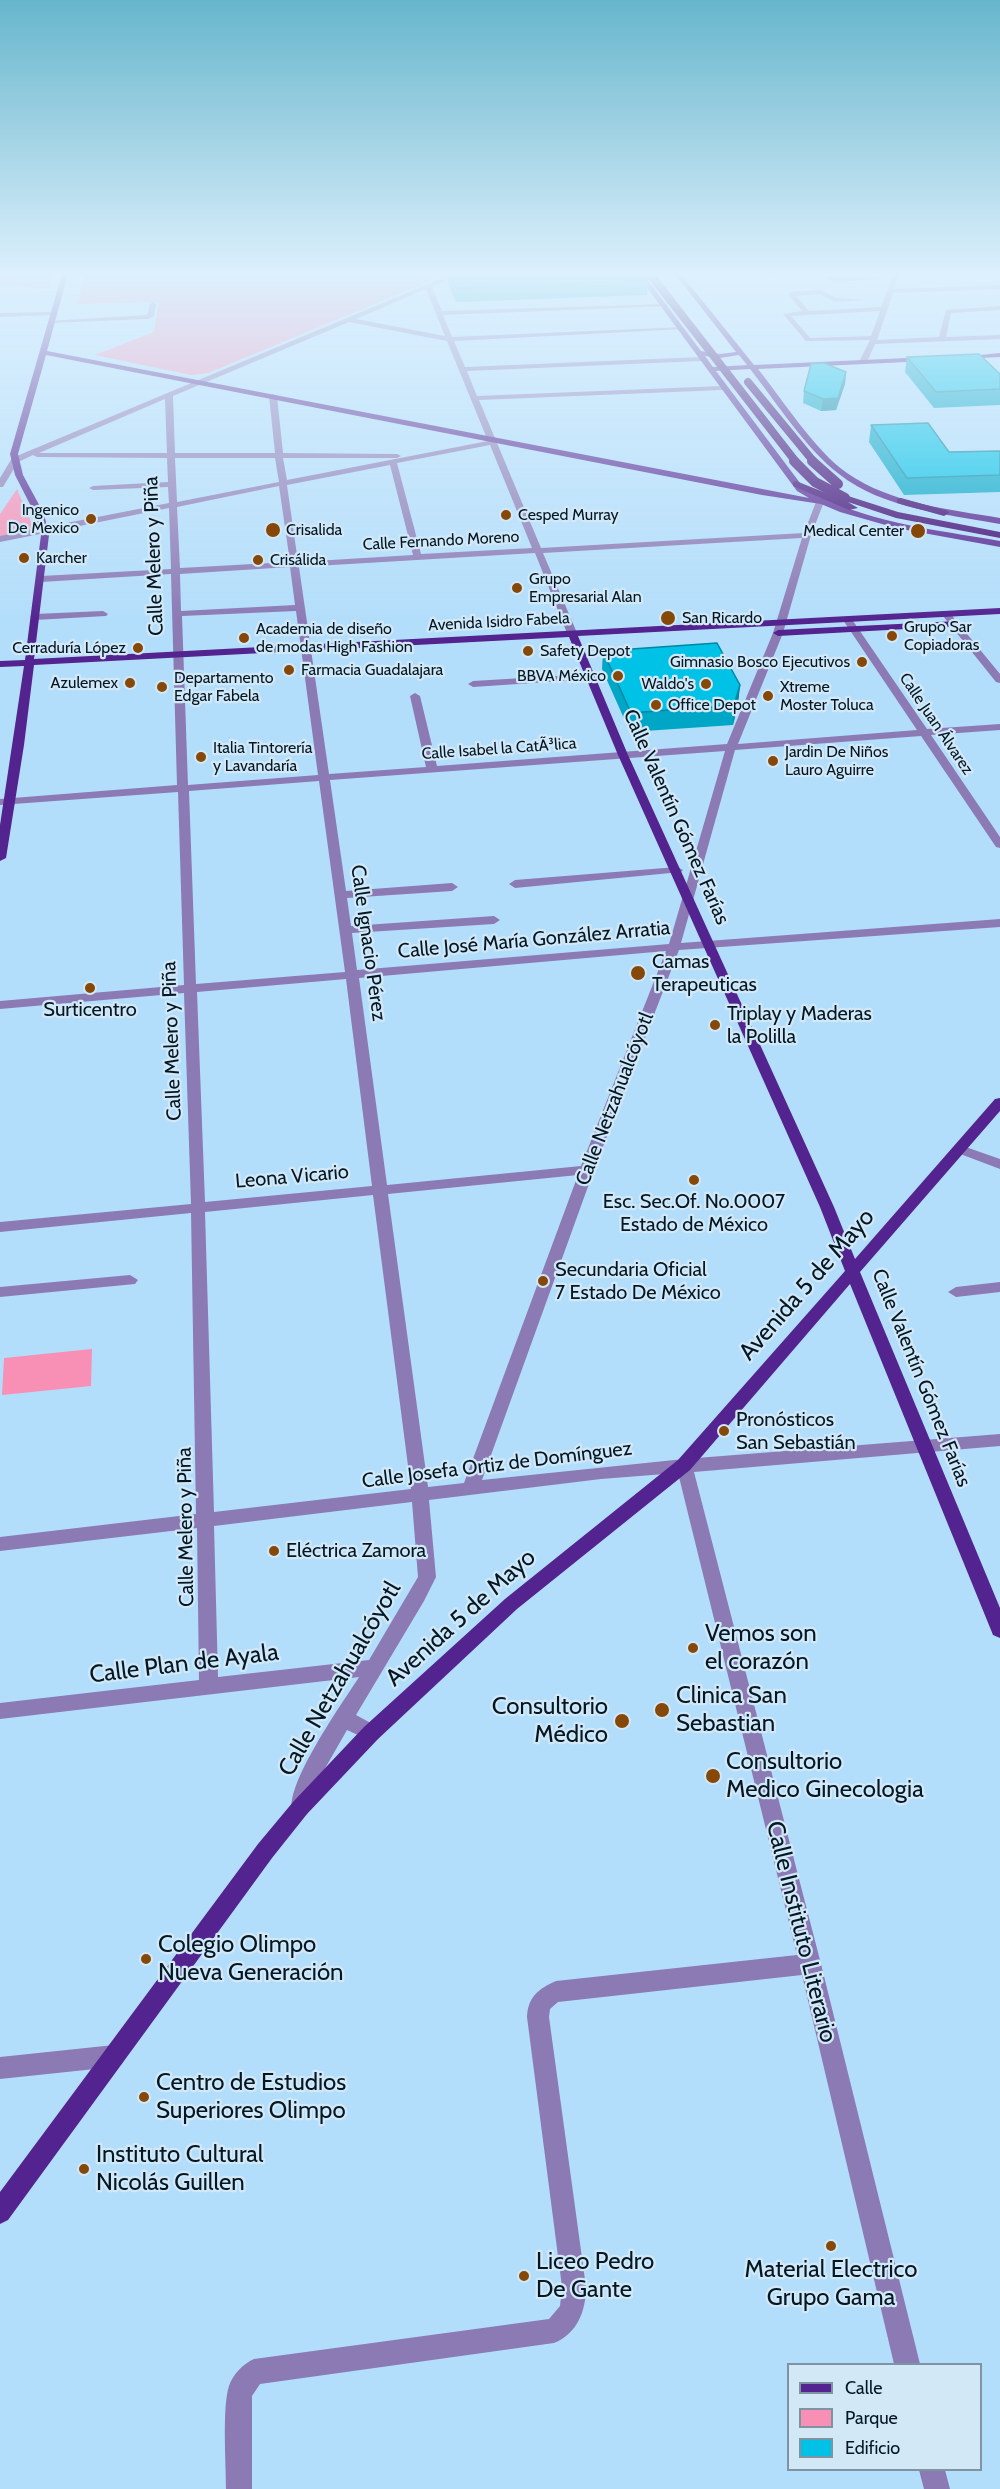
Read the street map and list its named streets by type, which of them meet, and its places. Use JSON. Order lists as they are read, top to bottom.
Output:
{
  "streets": {
    "main road": ["Avenida Isidro Fabela", "Calle Valentín Gómez Farías", "Avenida 5 de Mayo"],
    "street": [
      "Calle Fernando Moreno",
      "Calle Melero y Piña",
      "Calle Juan Álvarez",
      "Calle Isabel la CatÃ³lica",
      "Calle José María González Arratia",
      "Calle Ignacio Pérez",
      "Calle Netzahualcóyotl",
      "Leona Vicario",
      "Calle Josefa Ortiz de Domínguez",
      "Calle Plan de Ayala",
      "Calle Instituto Literario"
    ]
  },
  "crossings": [
    ["Calle Fernando Moreno", "Calle Melero y Piña"],
    ["Calle Fernando Moreno", "Calle Valentín Gómez Farías"],
    ["Calle Fernando Moreno", "Calle Ignacio Pérez"],
    ["Calle Fernando Moreno", "Calle Netzahualcóyotl"],
    ["Calle Melero y Piña", "Avenida Isidro Fabela"],
    ["Calle Melero y Piña", "Calle Isabel la CatÃ³lica"],
    ["Calle Melero y Piña", "Calle José María González Arratia"],
    ["Calle Melero y Piña", "Leona Vicario"],
    ["Calle Melero y Piña", "Calle Josefa Ortiz de Domínguez"],
    ["Calle Melero y Piña", "Calle Plan de Ayala"],
    ["Avenida Isidro Fabela", "Calle Juan Álvarez"],
    ["Avenida Isidro Fabela", "Calle Valentín Gómez Farías"],
    ["Avenida Isidro Fabela", "Calle Ignacio Pérez"],
    ["Avenida Isidro Fabela", "Calle Netzahualcóyotl"],
    ["Calle Juan Álvarez", "Calle Isabel la CatÃ³lica"],
    ["Calle Isabel la CatÃ³lica", "Calle Valentín Gómez Farías"],
    ["Calle Isabel la CatÃ³lica", "Calle Ignacio Pérez"],
    ["Calle Isabel la CatÃ³lica", "Calle Netzahualcóyotl"],
    ["Calle Valentín Gómez Farías", "Calle José María González Arratia"],
    ["Calle Valentín Gómez Farías", "Calle Netzahualcóyotl"],
    ["Calle Valentín Gómez Farías", "Avenida 5 de Mayo"],
    ["Calle Valentín Gómez Farías", "Calle Josefa Ortiz de Domínguez"],
    ["Calle José María González Arratia", "Calle Ignacio Pérez"],
    ["Calle José María González Arratia", "Calle Netzahualcóyotl"],
    ["Calle Ignacio Pérez", "Calle Netzahualcóyotl"],
    ["Calle Ignacio Pérez", "Leona Vicario"],
    ["Calle Ignacio Pérez", "Calle Josefa Ortiz de Domínguez"],
    ["Calle Netzahualcóyotl", "Leona Vicario"],
    ["Calle Netzahualcóyotl", "Avenida 5 de Mayo"],
    ["Calle Netzahualcóyotl", "Calle Josefa Ortiz de Domínguez"],
    ["Calle Netzahualcóyotl", "Calle Plan de Ayala"],
    ["Avenida 5 de Mayo", "Calle Josefa Ortiz de Domínguez"],
    ["Avenida 5 de Mayo", "Calle Instituto Literario"],
    ["Calle Josefa Ortiz de Domínguez", "Calle Instituto Literario"]
  ],
  "places": [
    "Cesped Murray",
    "Ingenico De Mexico",
    "Crisalida",
    "Medical Center",
    "Karcher",
    "Crisálida",
    "Grupo Empresarial Alan",
    "San Ricardo",
    "Grupo Sar Copiadoras",
    "Academia de diseño de modas High Fashion",
    "Cerraduría López",
    "Safety Depot",
    "Gimnasio Bosco Ejecutivos",
    "Farmacia Guadalajara",
    "BBVA México",
    "Azulemex",
    "Waldo's",
    "Departamento Edgar Fabela",
    "Xtreme Moster Toluca",
    "Office Depot",
    "Italia Tintorería y Lavandaría",
    "Jardin De Niños Lauro Aguirre",
    "Camas Terapeuticas",
    "Surticentro",
    "Triplay y Maderas la Polilla",
    "Esc. Sec.Of. No.0007 Estado de México",
    "Secundaria Oficial 7 Estado De México",
    "Pronósticos San Sebastián",
    "Eléctrica Zamora",
    "Vemos son el corazón",
    "Clinica San Sebastian",
    "Consultorio Médico",
    "Consultorio Medico Ginecologia",
    "Colegio Olimpo Nueva Generación",
    "Centro de Estudios Superiores Olimpo",
    "Instituto Cultural Nicolás Guillen",
    "Material Electrico Grupo Gama",
    "Liceo Pedro De Gante"
  ],
  "legend": ["Calle", "Parque", "Edificio"]
}
